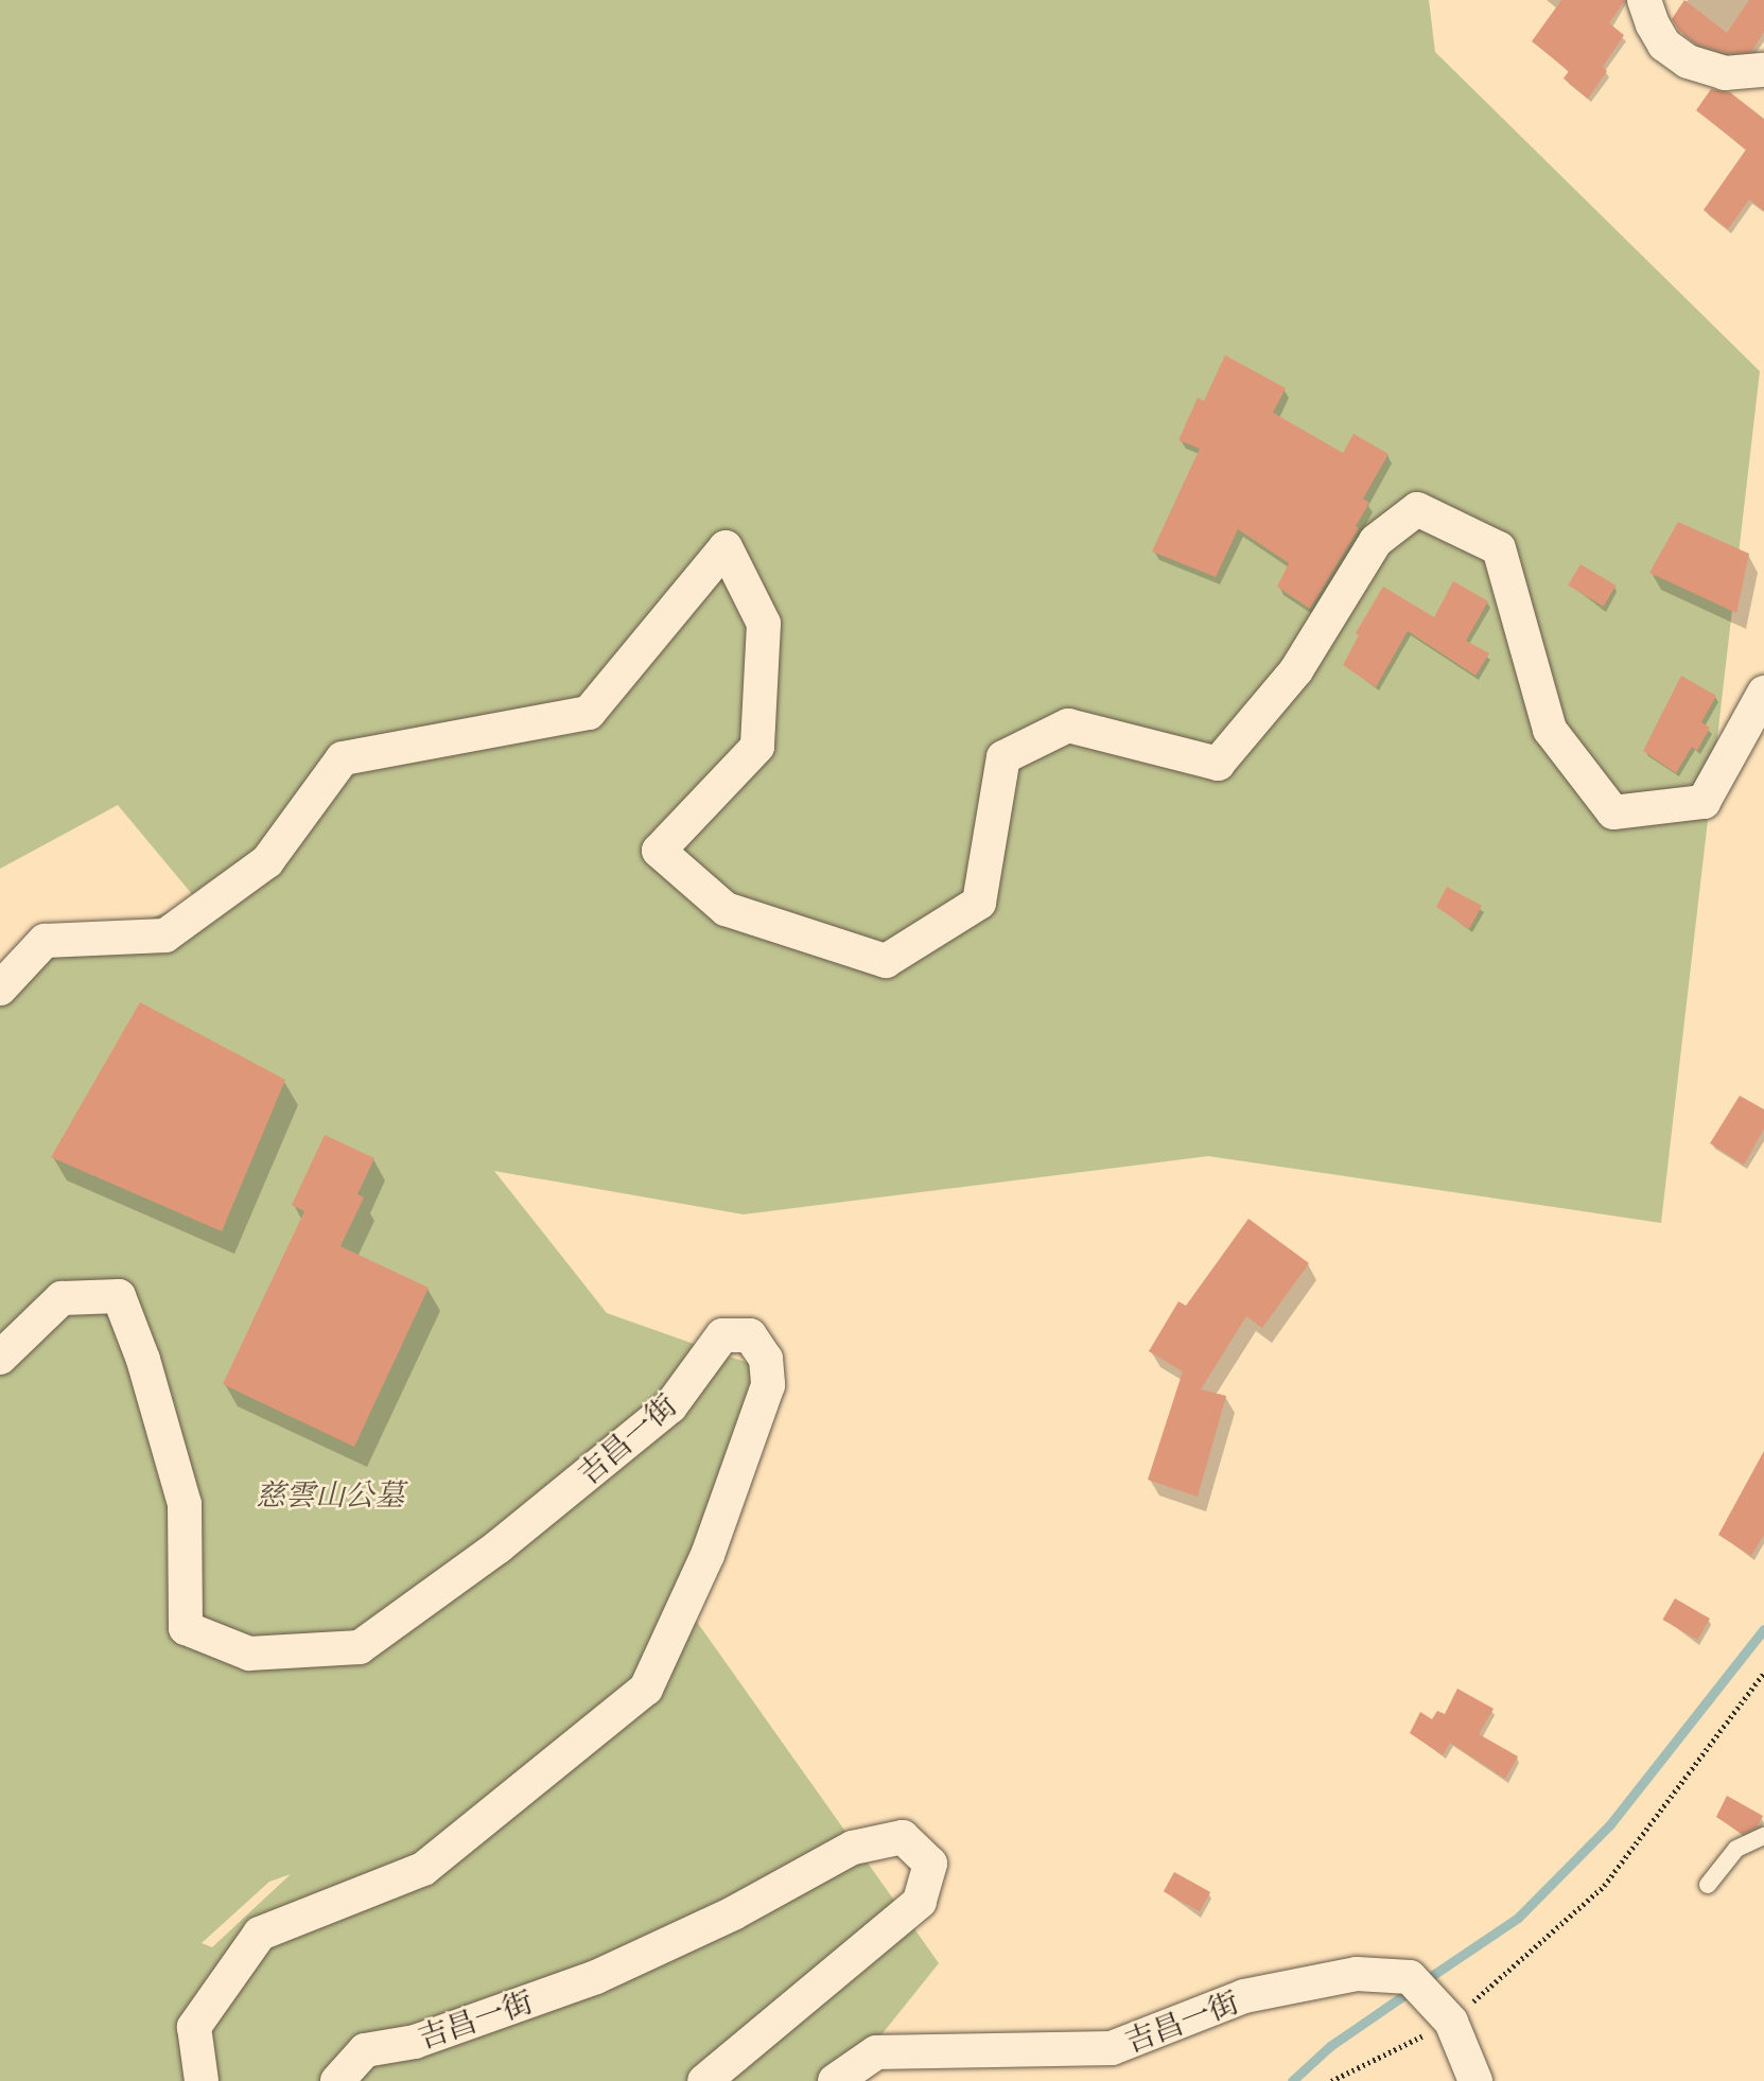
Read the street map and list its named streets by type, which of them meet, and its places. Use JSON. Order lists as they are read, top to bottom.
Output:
{
  "streets": {
    "street": ["吉昌一街"]
  },
  "parks": ["慈雲山公墓"]
}
